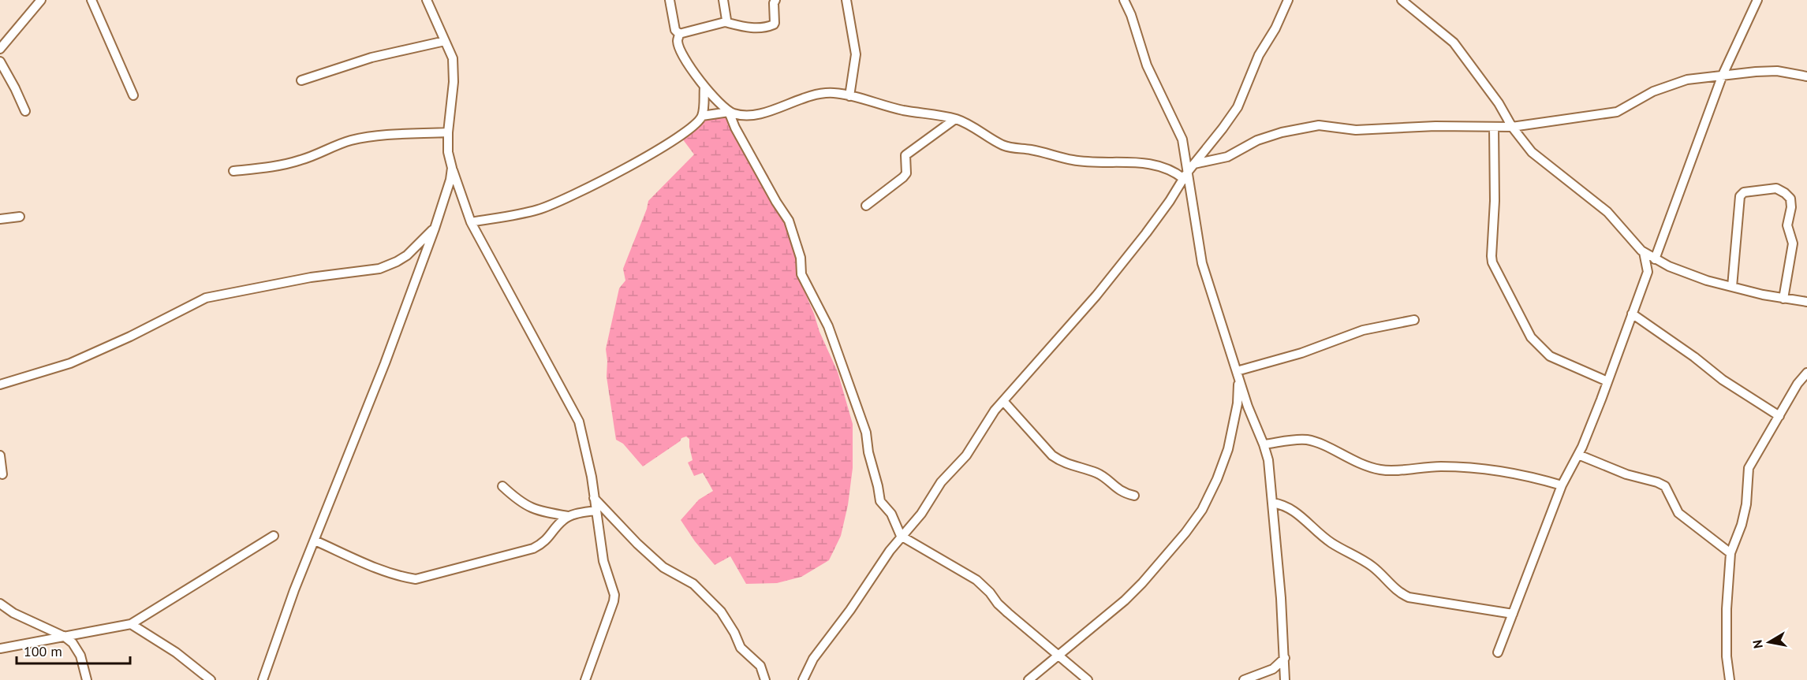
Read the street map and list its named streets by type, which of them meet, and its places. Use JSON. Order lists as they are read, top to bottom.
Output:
{
  "scale_bar": "100 m",
  "north": "left"
}
